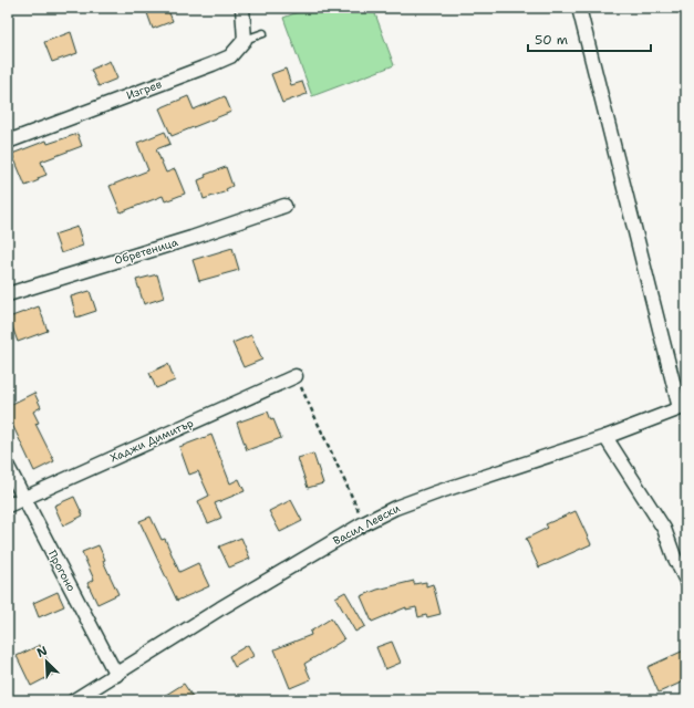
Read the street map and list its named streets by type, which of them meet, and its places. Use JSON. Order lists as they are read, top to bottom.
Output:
{
  "streets": {
    "street": [
      "Изгрев",
      "Обретеница",
      "Хаджи Димитър",
      "Васил Левски",
      "Прогоно"
    ]
  },
  "crossings": [
    ["Хаджи Димитър", "Прогоно"],
    ["Васил Левски", "Прогоно"]
  ],
  "scale_bar": "50 m",
  "north": "top left"
}
